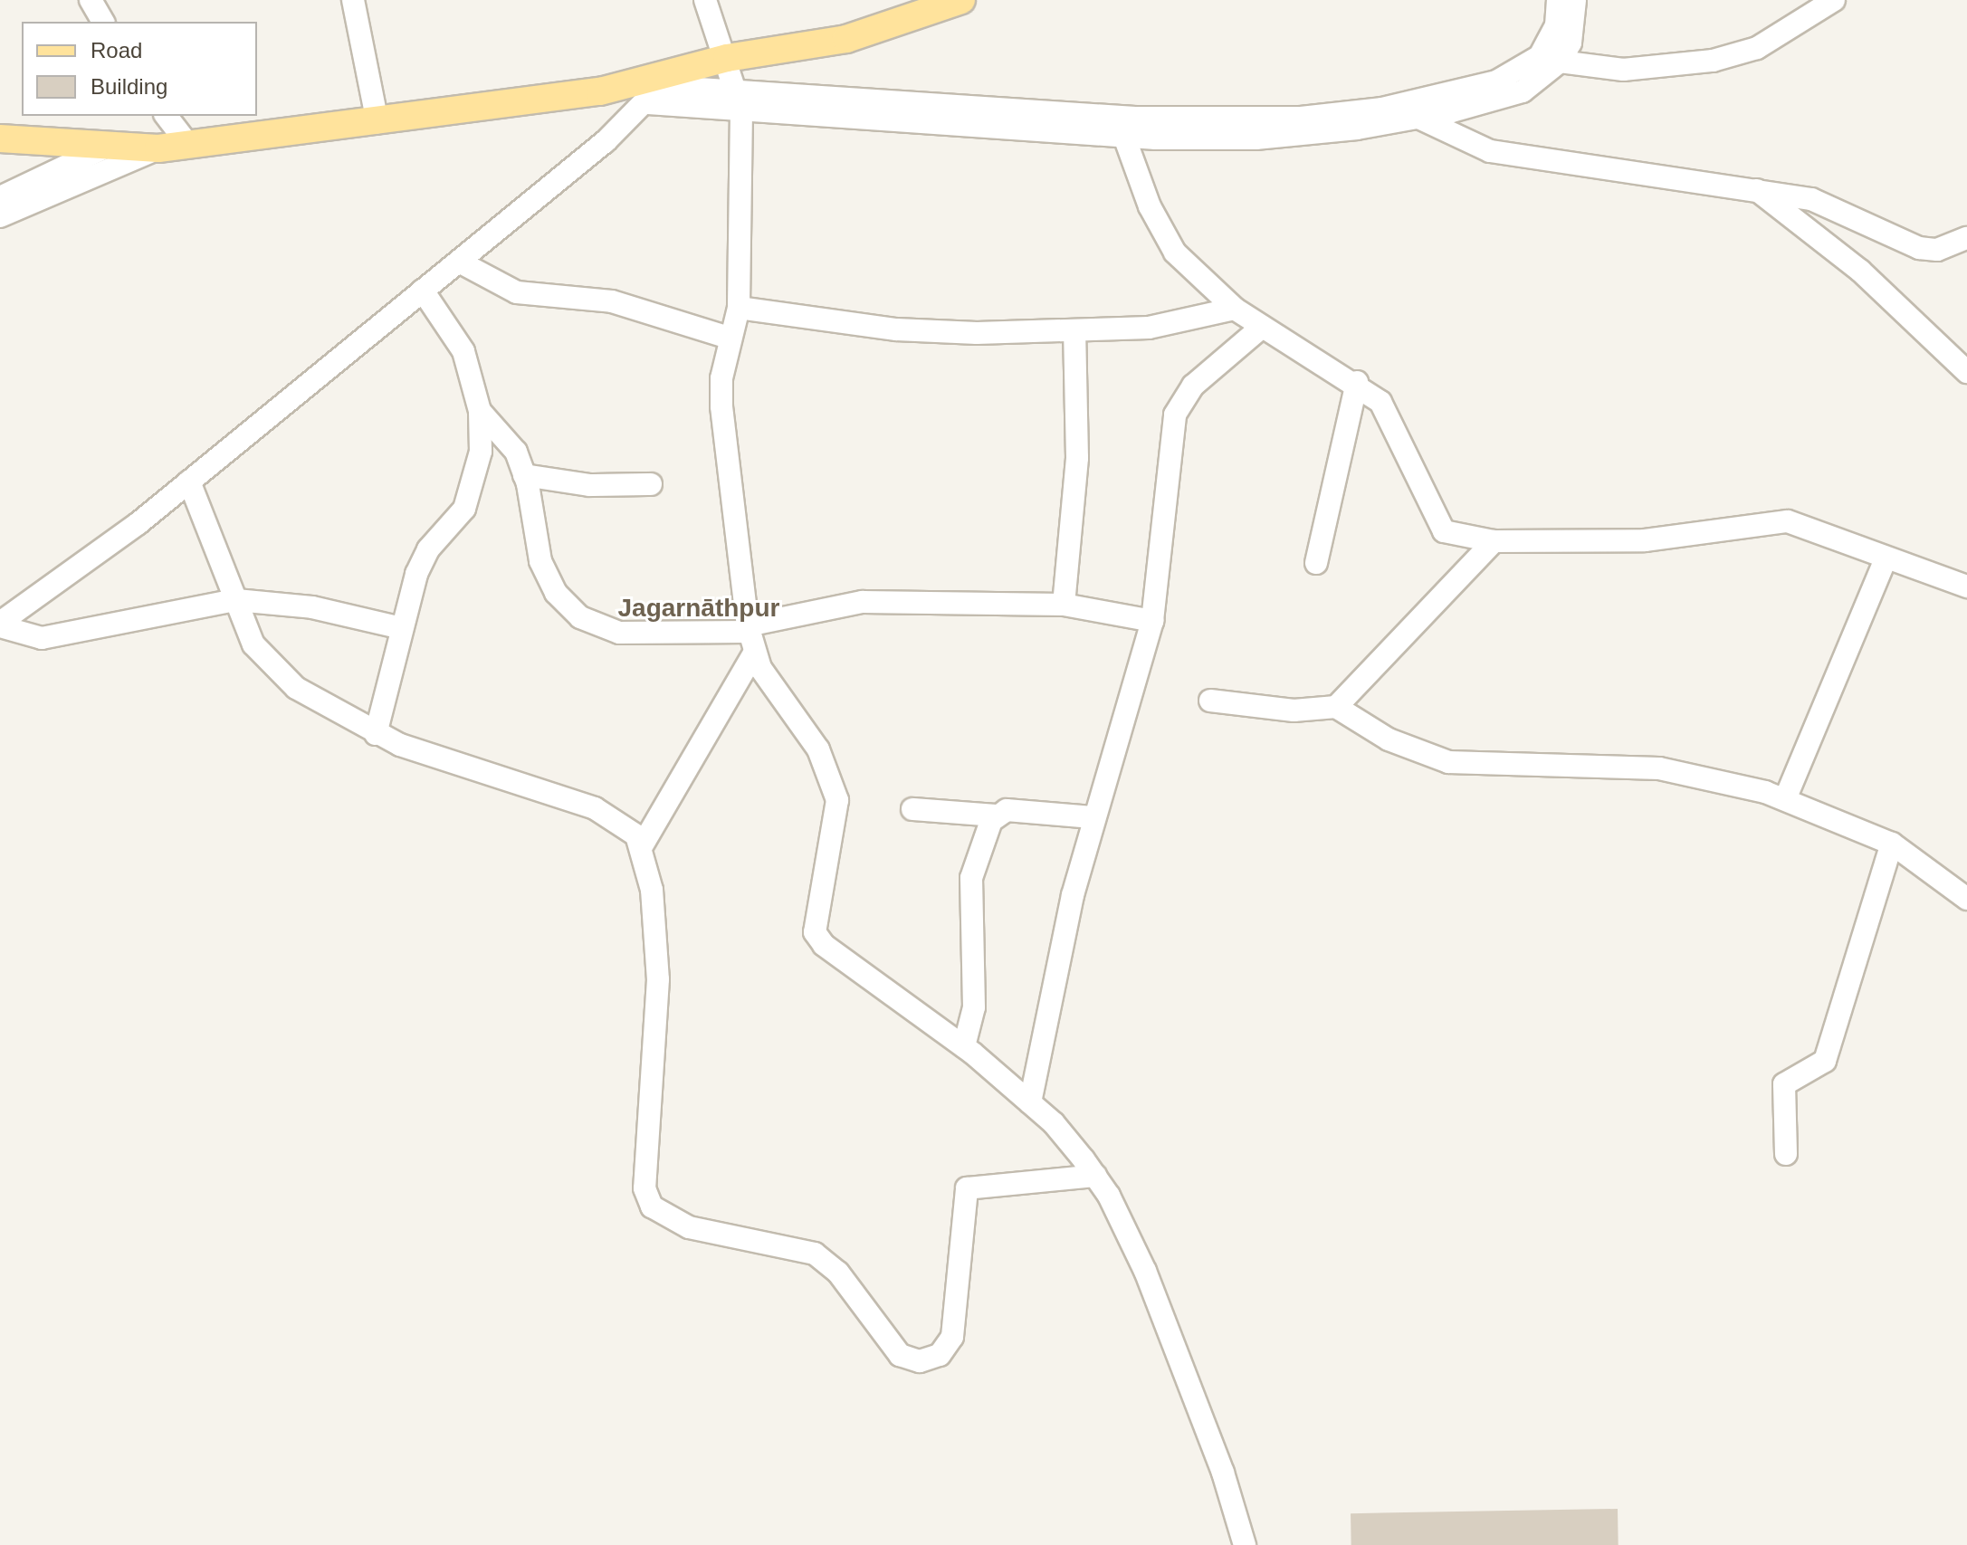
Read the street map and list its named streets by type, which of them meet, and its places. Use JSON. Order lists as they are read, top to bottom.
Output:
{
  "districts": ["Jagarnāthpur"],
  "legend": ["Road", "Building"]
}
